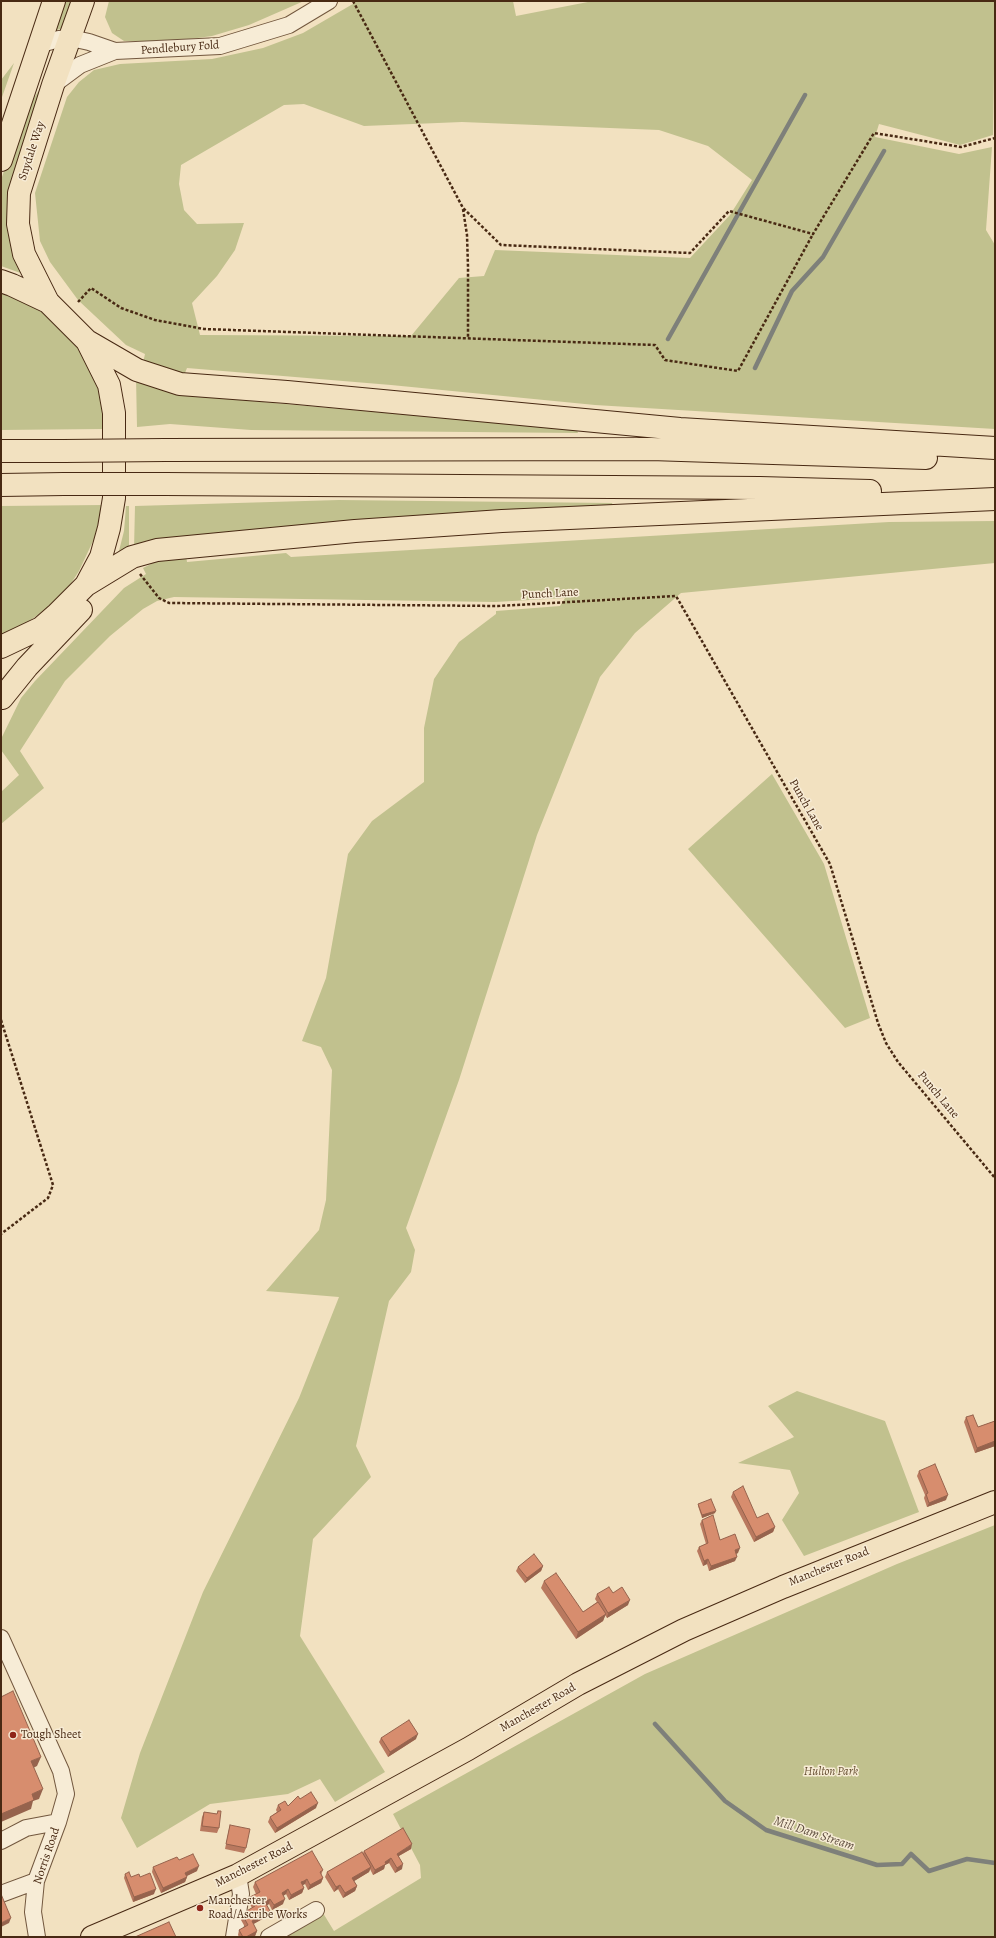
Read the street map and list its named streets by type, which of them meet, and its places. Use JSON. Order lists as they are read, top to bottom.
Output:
{
  "streets": {
    "highway": ["Snydale Way", "Manchester Road"],
    "street": ["Pendlebury Fold", "Norris Road"],
    "path": ["Punch Lane"]
  },
  "crossings": [
    ["Pendlebury Fold", "Snydale Way"]
  ],
  "water": ["Mill Dam Stream"],
  "parks": ["Hulton Park"],
  "places": ["Tough Sheet", "Manchester Road/Ascribe Works"]
}
